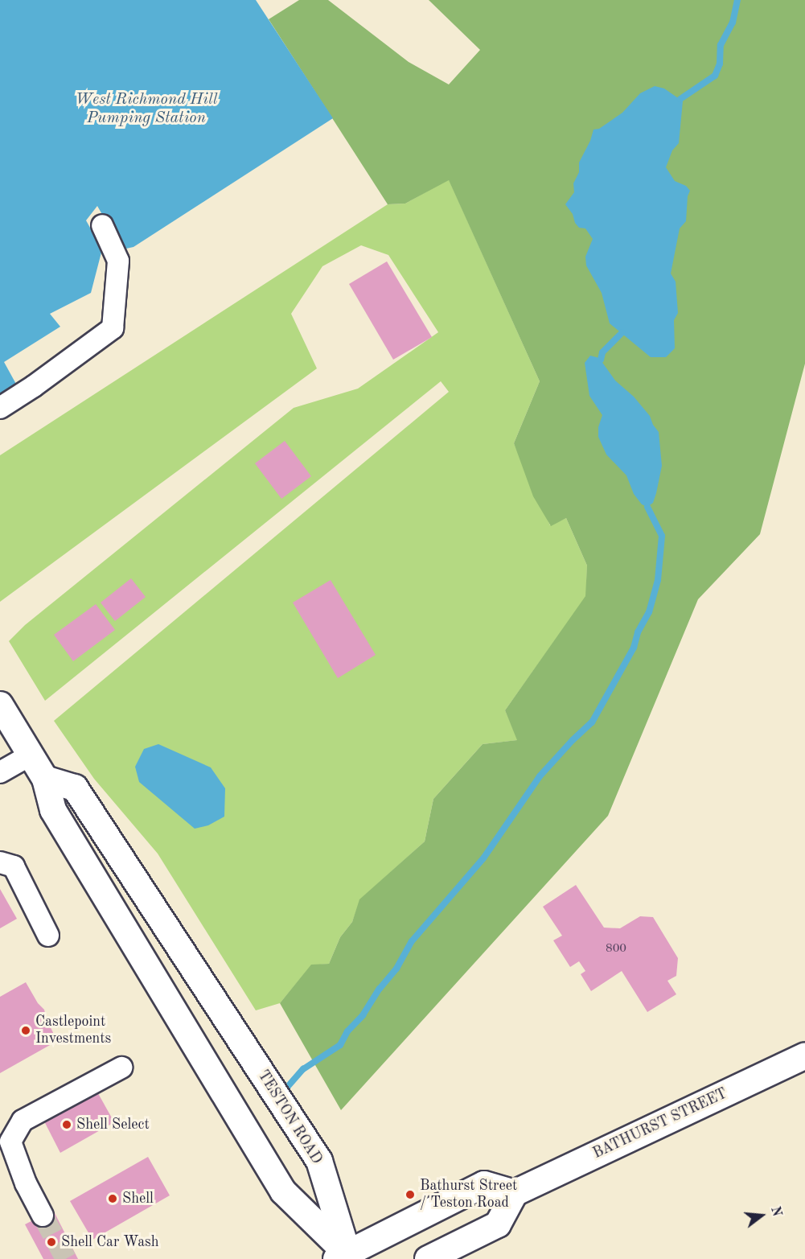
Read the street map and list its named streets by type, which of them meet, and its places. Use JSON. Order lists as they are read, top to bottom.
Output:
{
  "streets": {
    "main road": ["TESTON ROAD", "BATHURST STREET"]
  },
  "water": ["West Richmond Hill Pumping Station"],
  "places": [
    "Castlepoint Investments",
    "Shell Select",
    "Bathurst Street / Teston Road",
    "Shell",
    "Shell Car Wash"
  ],
  "house_numbers": ["800"],
  "north": "right"
}
